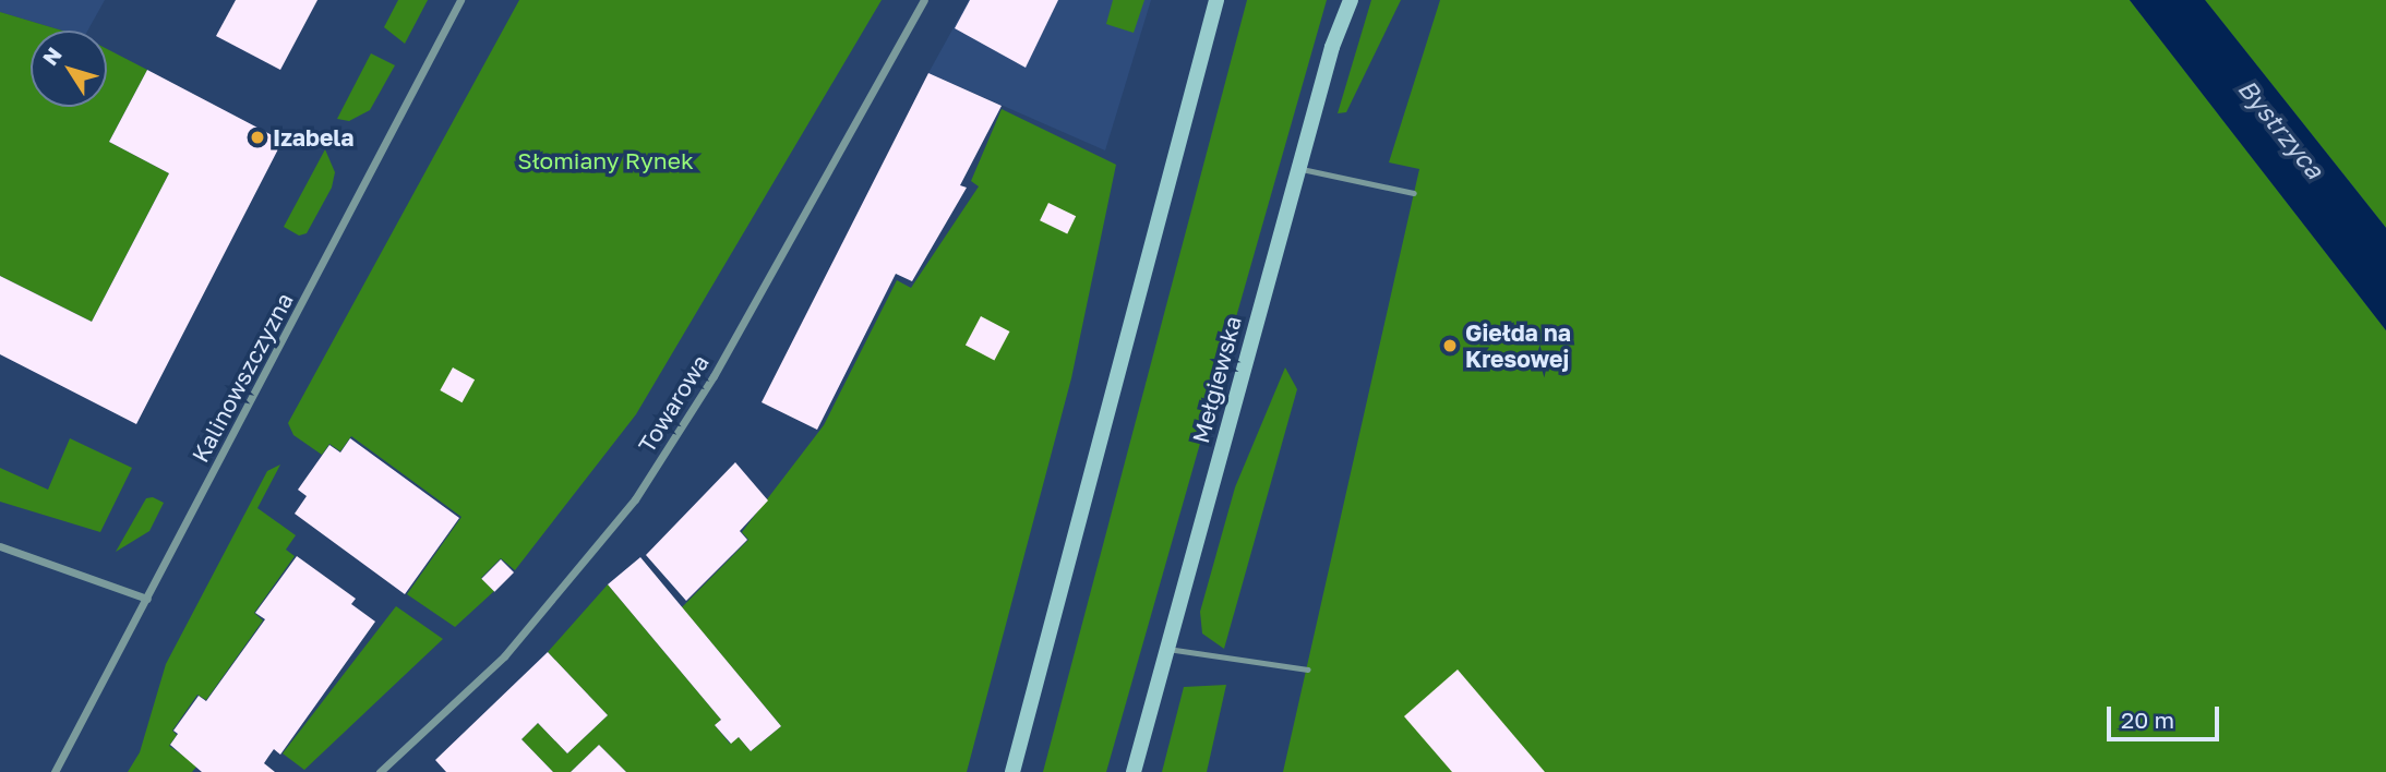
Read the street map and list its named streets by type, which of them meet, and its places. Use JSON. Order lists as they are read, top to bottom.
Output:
{
  "streets": {
    "main road": ["Mełgiewska"],
    "street": ["Kalinowszczyzna", "Towarowa"]
  },
  "water": ["Bystrzyca"],
  "parks": ["Słomiany Rynek"],
  "places": ["Izabela", "Giełda na Kresowej"],
  "scale_bar": "20 m",
  "north": "top left"
}
